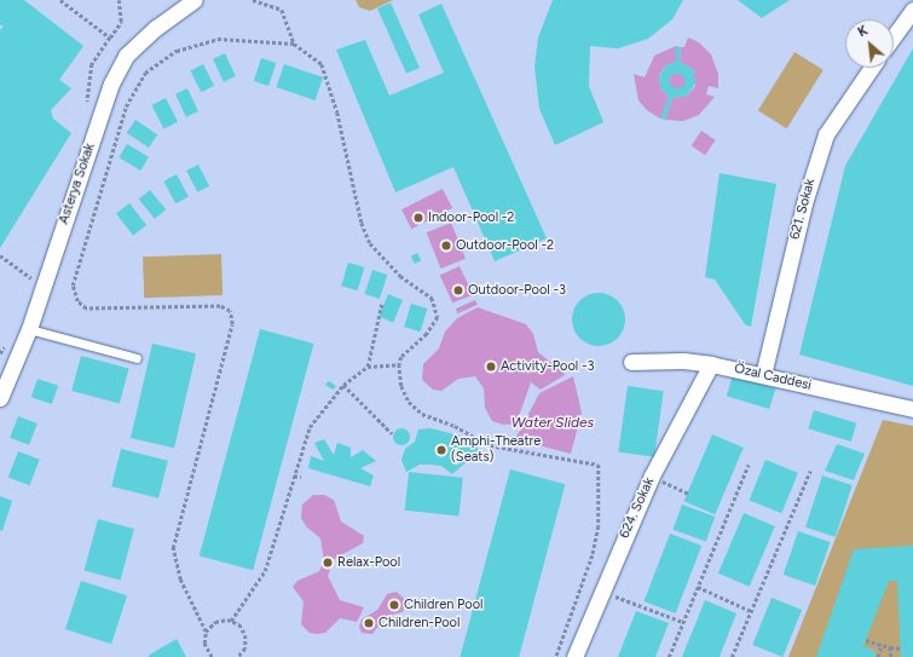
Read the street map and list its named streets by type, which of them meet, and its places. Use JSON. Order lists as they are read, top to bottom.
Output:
{
  "streets": {
    "street": [
      "Asterya Sokak",
      "621. Sokak",
      "Özal Caddesi",
      "624. Sokak"
    ]
  },
  "crossings": [
    ["621. Sokak", "Özal Caddesi"],
    ["Özal Caddesi", "624. Sokak"]
  ],
  "water": ["Water Slides"],
  "places": [
    "Indoor-Pool -2",
    "Outdoor-Pool -2",
    "Outdoor-Pool -3",
    "Activity-Pool -3",
    "Amphi-Theatre (Seats)",
    "Relax-Pool",
    "Children Pool",
    "Children-Pool"
  ],
  "north": "top left"
}
